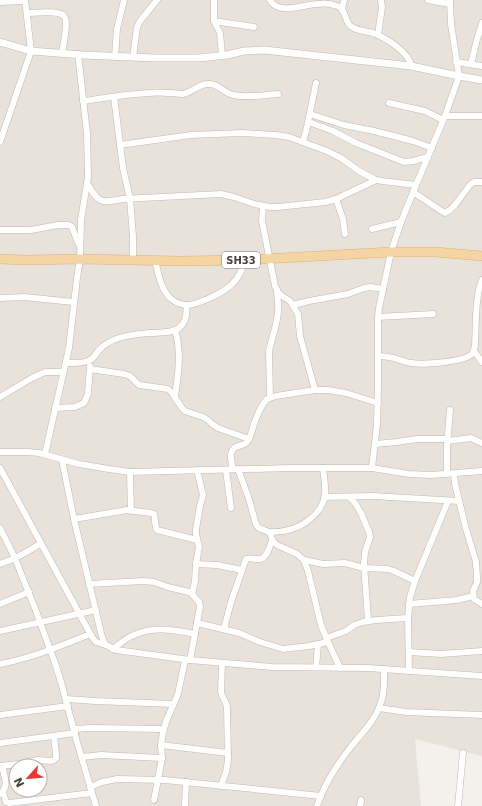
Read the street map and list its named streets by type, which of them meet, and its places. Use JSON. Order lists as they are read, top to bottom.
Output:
{
  "streets": {
    "main road": ["SH33"]
  },
  "north": "bottom left"
}
